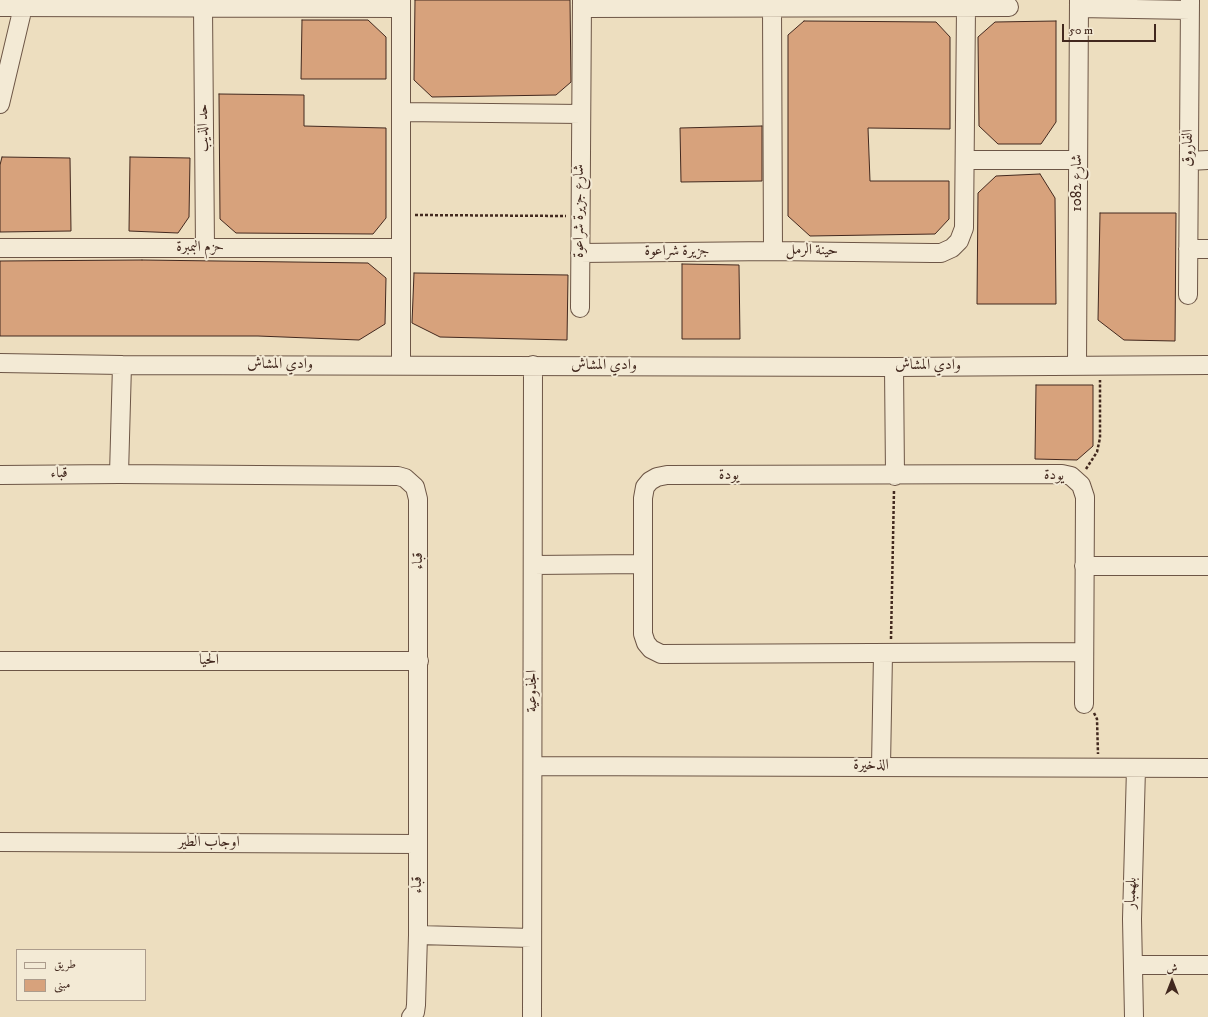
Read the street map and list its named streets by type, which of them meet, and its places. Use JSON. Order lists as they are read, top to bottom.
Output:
{
  "streets": {
    "street": [
      "حد الذيب",
      "الفاروق",
      "شارع 1082",
      "شارع جزيرة شراعوة",
      "حزم البمبرة",
      "حينة الرمل",
      "جزيرة شراعوة",
      "وادي المشاش",
      "قباء",
      "يودة",
      "الحيا",
      "الجذوعية",
      "الذخيرة",
      "اوجاب الطير",
      "بلهمبار"
    ]
  },
  "crossings": [
    ["حد الذيب", "حزم البمبرة"],
    ["شارع 1082", "وادي المشاش"],
    ["شارع جزيرة شراعوة", "جزيرة شراعوة"],
    ["حينة الرمل", "جزيرة شراعوة"],
    ["وادي المشاش", "الجذوعية"],
    ["قباء", "الحيا"],
    ["قباء", "اوجاب الطير"],
    ["الجذوعية", "الذخيرة"],
    ["الذخيرة", "بلهمبار"]
  ],
  "legend": ["طريق", "مبنى"],
  "scale_bar": "50 m",
  "north": "top"
}
